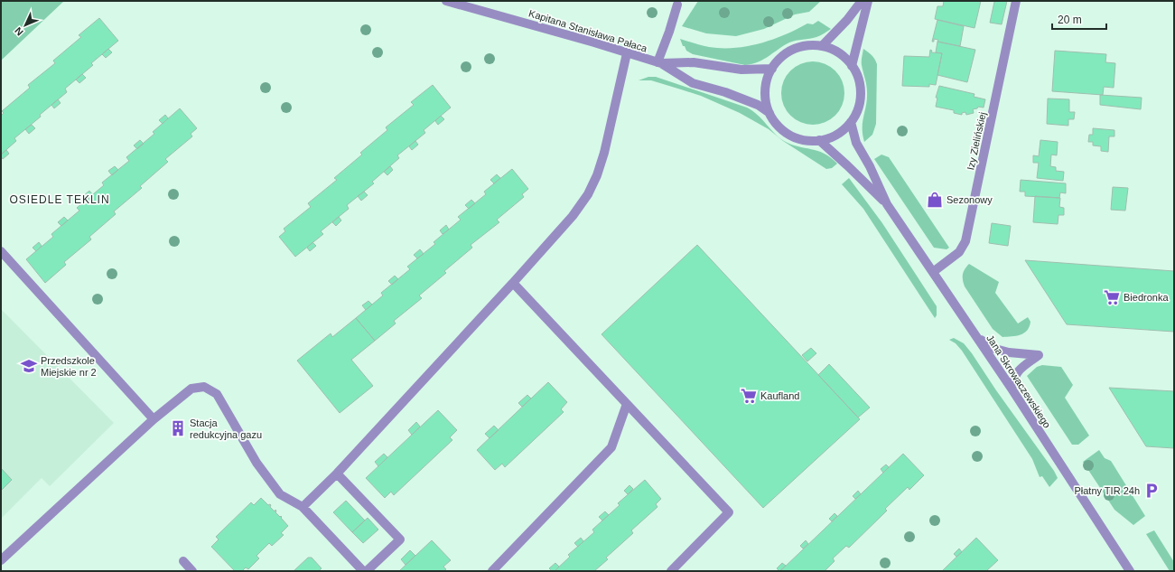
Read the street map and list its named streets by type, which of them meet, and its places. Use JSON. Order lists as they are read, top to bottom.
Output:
{
  "streets": {
    "street": ["Kapitana Stanisława Pałaca", "Izy Zielińskiej", "Jana Skrowaczewskiego"]
  },
  "crossings": [
    ["Kapitana Stanisława Pałaca", "Jana Skrowaczewskiego"],
    ["Izy Zielińskiej", "Jana Skrowaczewskiego"]
  ],
  "districts": ["OSIEDLE TEKLIN"],
  "places": {
    "shop": ["Sezonowy"],
    "supermarket": ["Biedronka", "Kaufland"],
    "school or university": ["Przedszkole Miejskie nr 2"],
    "building": ["Stacja redukcyjna gazu"],
    "parking": ["Płatny TIR 24h"]
  },
  "scale_bar": "20 m",
  "north": "bottom left"
}
